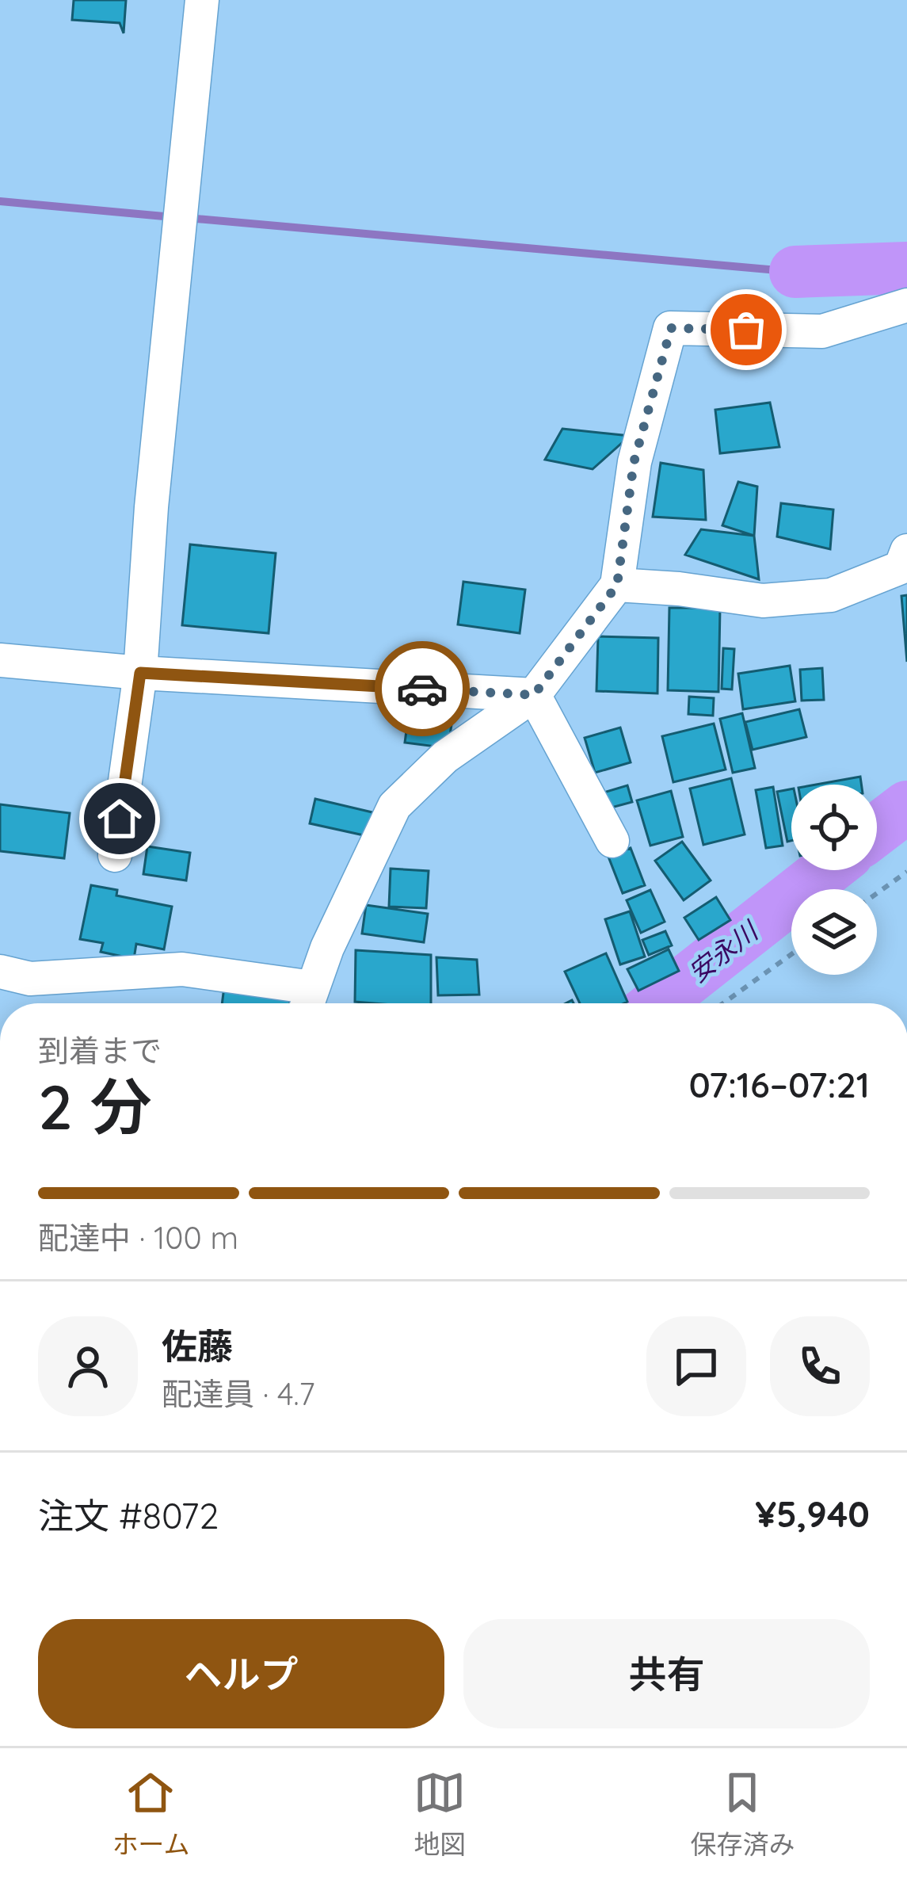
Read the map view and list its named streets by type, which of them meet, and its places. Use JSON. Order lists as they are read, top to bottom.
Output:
{
  "water": ["安永川"],
  "page": {
    "heading": ["2 分", "到着まで", "07:16–07:21"],
    "panel": [
      "佐藤",
      "配達員 · 4.7",
      "注文 #8072",
      "¥5,940"
    ],
    "bar": "配達中 · 100 m",
    "buttons": ["ヘルプ", "共有"],
    "tabs": ["ホーム", "地図", "保存済み"]
  }
}
